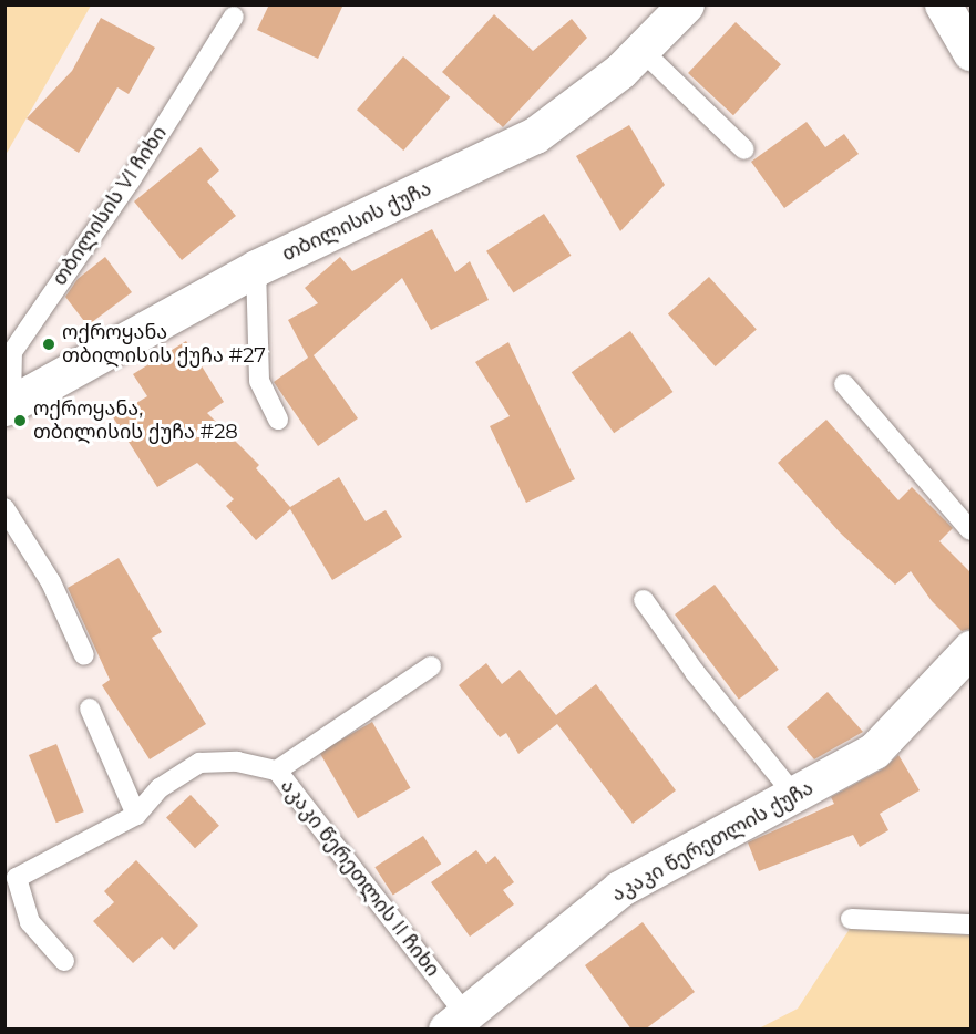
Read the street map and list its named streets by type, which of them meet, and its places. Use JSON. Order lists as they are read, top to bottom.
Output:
{
  "streets": {
    "street": ["თბილისის ქუჩა", "აკაკი წერეთლის ქუჩა"],
    "lane": ["თბილისის VI ჩიხი", "აკაკი წერეთლის II ჩიხი"]
  },
  "crossings": [
    ["თბილისის VI ჩიხი", "თბილისის ქუჩა"],
    ["აკაკი წერეთლის ქუჩა", "აკაკი წერეთლის II ჩიხი"]
  ],
  "places": ["ოქროყანა თბილისის ქუჩა #27", "ოქროყანა, თბილისის ქუჩა #28"]
}
